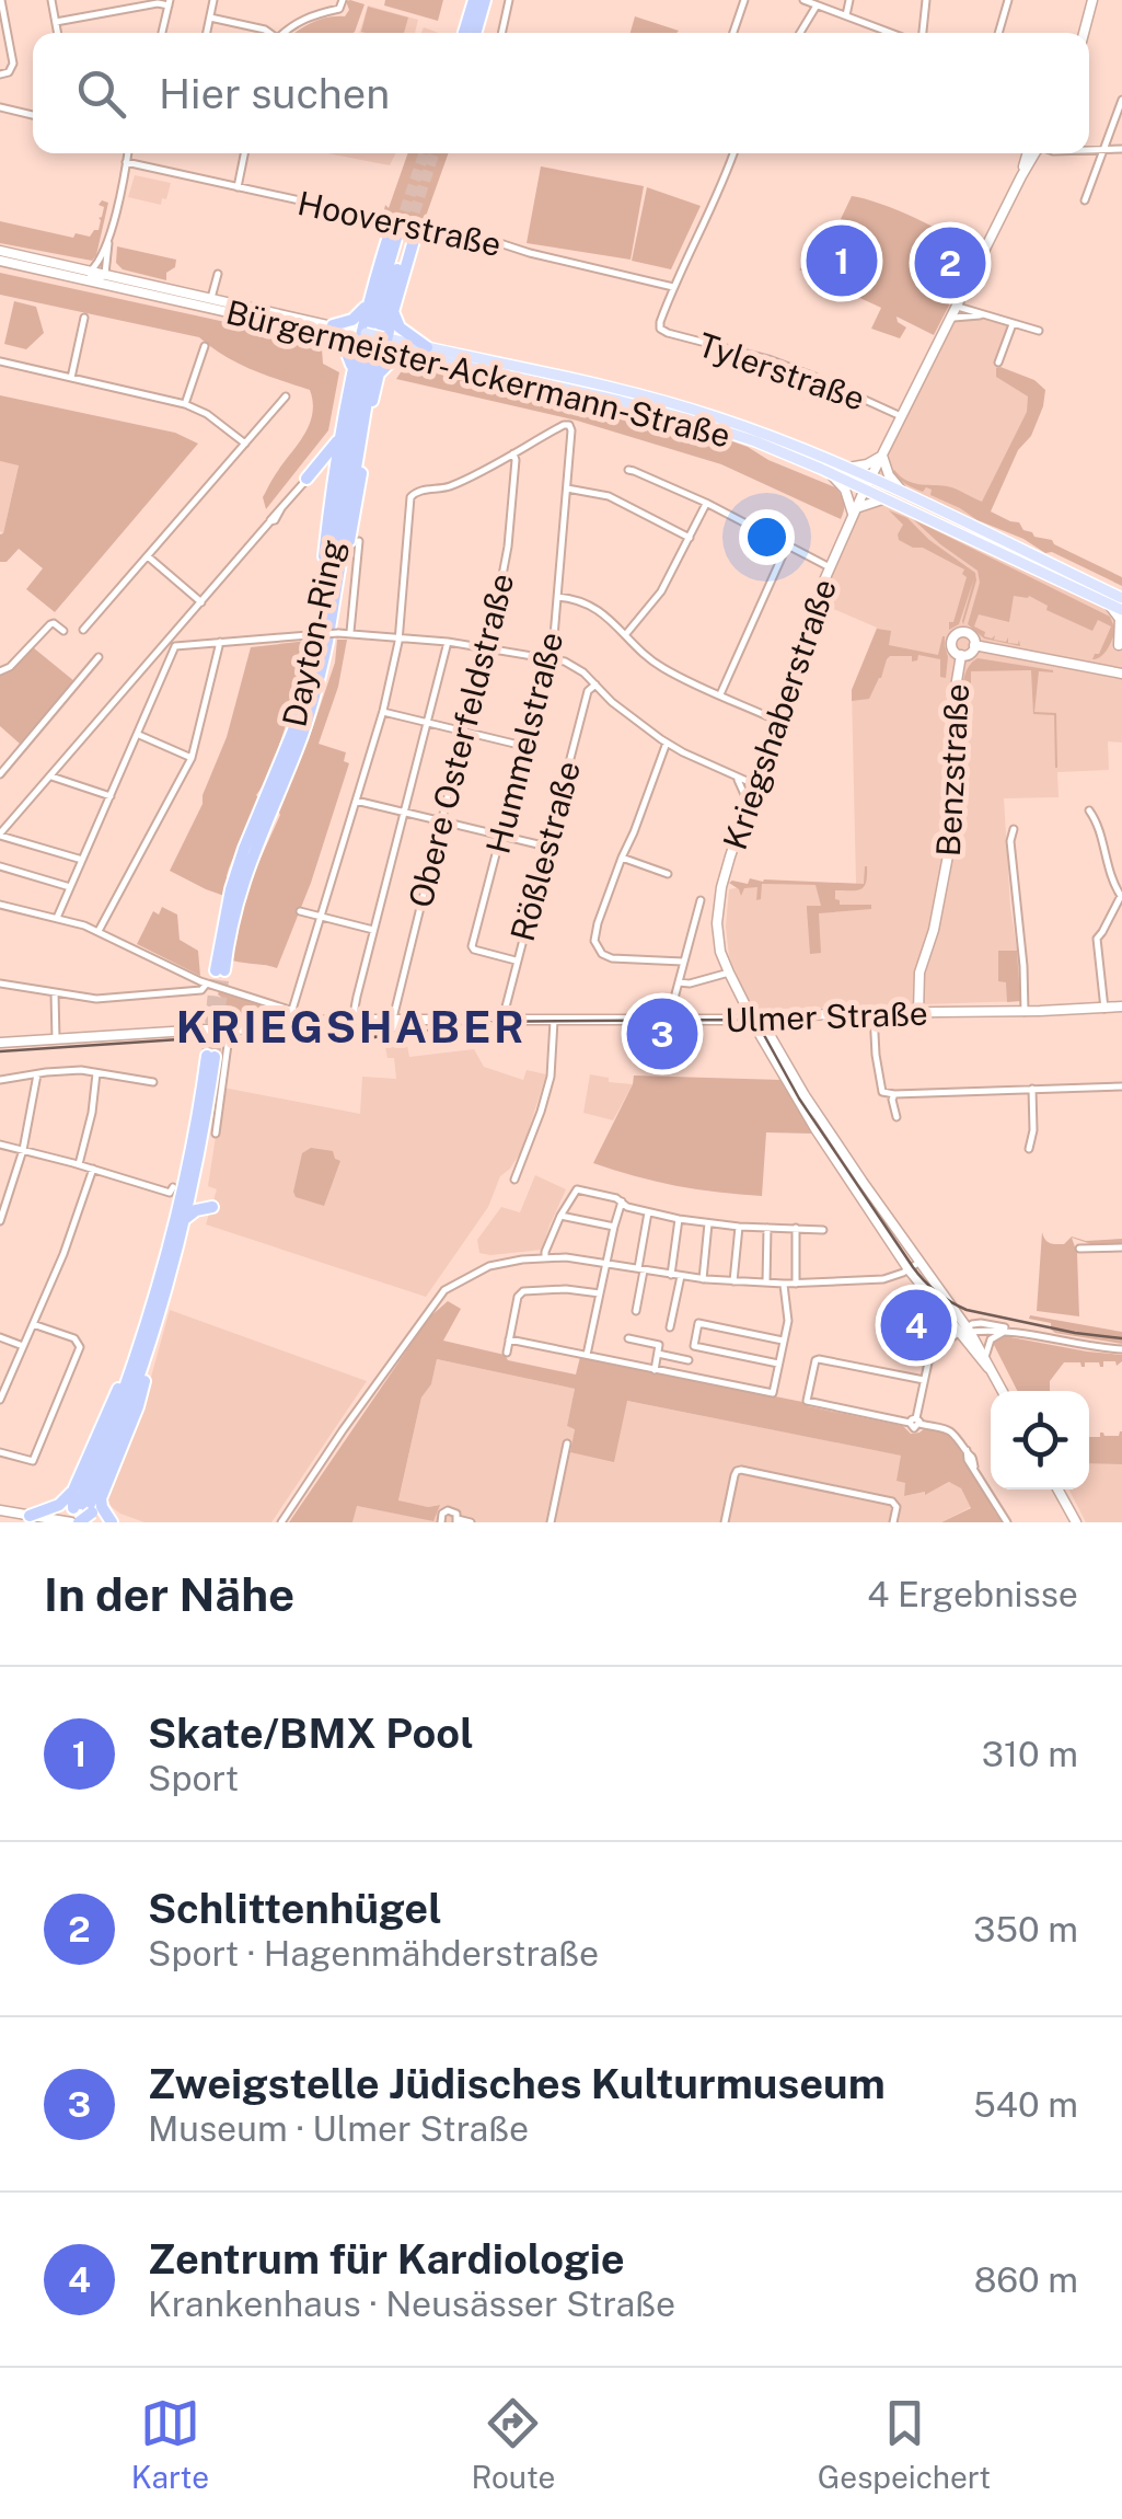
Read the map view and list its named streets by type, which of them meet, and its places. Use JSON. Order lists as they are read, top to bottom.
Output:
{
  "streets": {
    "highway": ["Dayton-Ring"],
    "main road": ["Bürgermeister-Ackermann-Straße"],
    "street": [
      "Hooverstraße",
      "Tylerstraße",
      "Kriegshaberstraße",
      "Obere Osterfeldstraße",
      "Hummelstraße",
      "Benzstraße",
      "Rößlestraße",
      "Ulmer Straße"
    ]
  },
  "crossings": [
    ["Hooverstraße", "Tylerstraße"],
    ["Hooverstraße", "Dayton-Ring"],
    ["Tylerstraße", "Kriegshaberstraße"],
    ["Bürgermeister-Ackermann-Straße", "Dayton-Ring"],
    ["Bürgermeister-Ackermann-Straße", "Kriegshaberstraße"],
    ["Kriegshaberstraße", "Ulmer Straße"],
    ["Obere Osterfeldstraße", "Hummelstraße"],
    ["Obere Osterfeldstraße", "Ulmer Straße"],
    ["Hummelstraße", "Rößlestraße"],
    ["Benzstraße", "Ulmer Straße"],
    ["Rößlestraße", "Ulmer Straße"]
  ],
  "districts": ["KRIEGSHABER"],
  "page": {
    "search": "Hier suchen",
    "pins": [
      "1",
      "2",
      "3",
      "4"
    ],
    "heading": ["In der Nähe", "4 Ergebnisse"],
    "list": [
      {
        "mark": "1",
        "name": "Skate/BMX Pool",
        "note": "Sport",
        "value": "310 m"
      },
      {
        "mark": "2",
        "name": "Schlittenhügel",
        "note": "Sport · Hagenmähderstraße",
        "value": "350 m"
      },
      {
        "mark": "3",
        "name": "Zweigstelle Jüdisches Kulturmuseum",
        "note": "Museum · Ulmer Straße",
        "value": "540 m"
      },
      {
        "mark": "4",
        "name": "Zentrum für Kardiologie",
        "note": "Krankenhaus · Neusässer Straße",
        "value": "860 m"
      }
    ],
    "nav": ["Karte", "Route", "Gespeichert"]
  }
}
